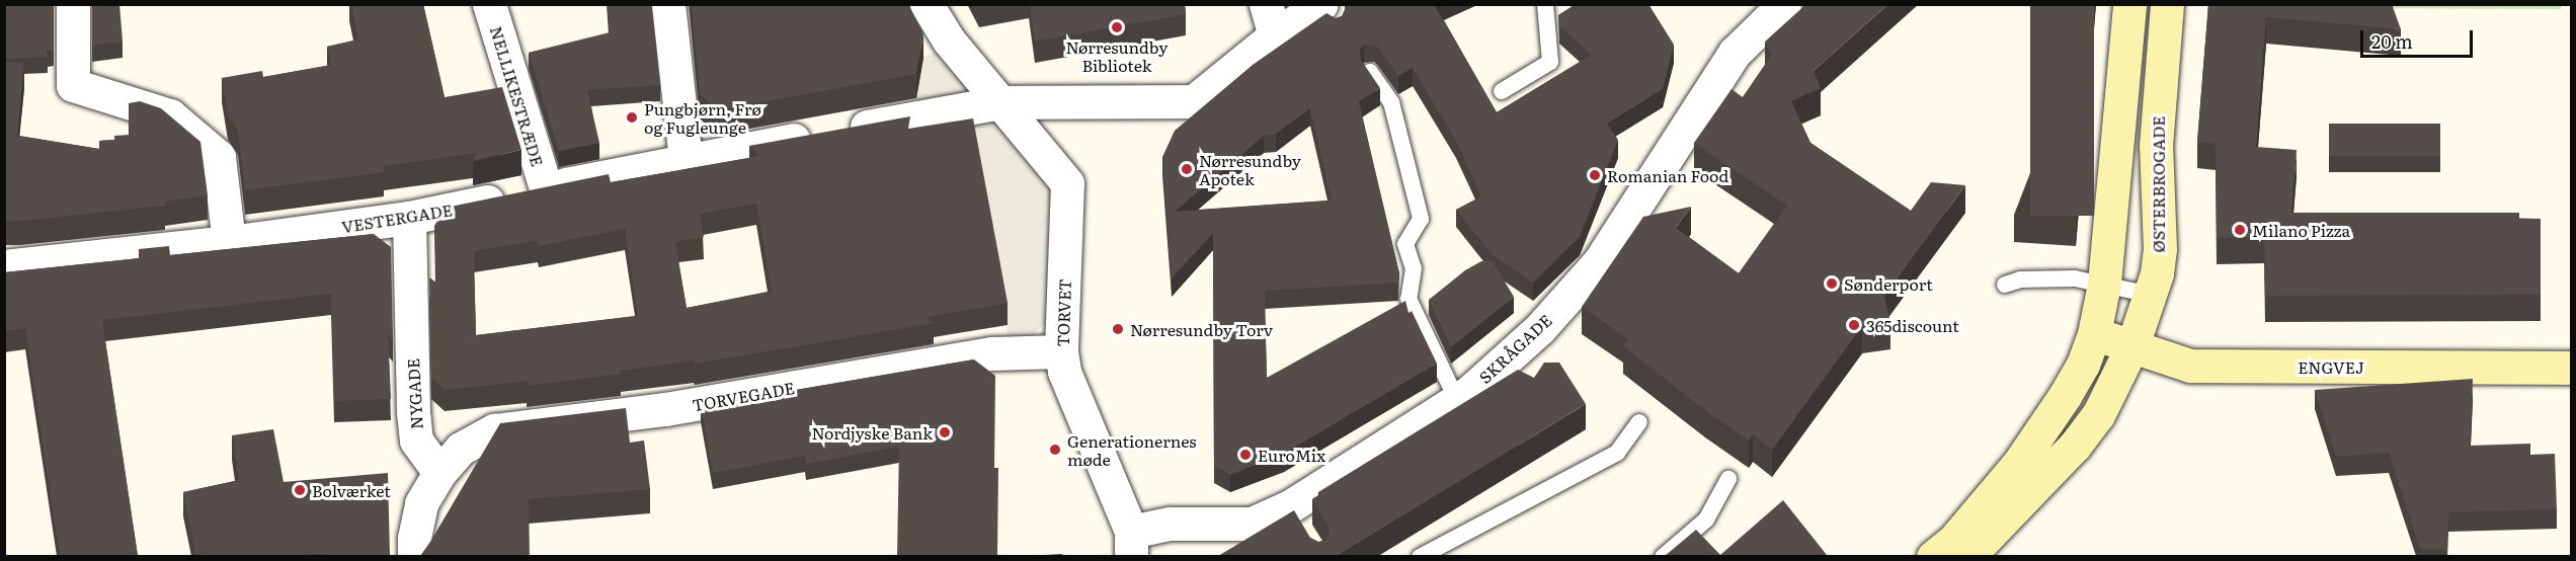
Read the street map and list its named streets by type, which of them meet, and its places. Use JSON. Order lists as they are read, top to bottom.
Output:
{
  "streets": {
    "main road": ["ØSTERBROGADE", "ENGVEJ"],
    "street": [
      "NELLIKESTRÆDE",
      "VESTERGADE",
      "TORVET",
      "SKRÅGADE",
      "NYGADE",
      "TORVEGADE"
    ]
  },
  "crossings": [
    ["NELLIKESTRÆDE", "VESTERGADE"],
    ["ØSTERBROGADE", "ENGVEJ"],
    ["VESTERGADE", "TORVET"],
    ["VESTERGADE", "NYGADE"],
    ["TORVET", "SKRÅGADE"],
    ["TORVET", "TORVEGADE"],
    ["NYGADE", "TORVEGADE"]
  ],
  "places": [
    "Nørresundby Bibliotek",
    "Pungbjørn, Frø og Fugleunge",
    "Nørresundby Apotek",
    "Romanian Food",
    "Milano Pizza",
    "Sønderport",
    "365discount",
    "Nørresundby Torv",
    "Nordjyske Bank",
    "Generationernes møde",
    "EuroMix",
    "Bolværket"
  ],
  "scale_bar": "20 m"
}
